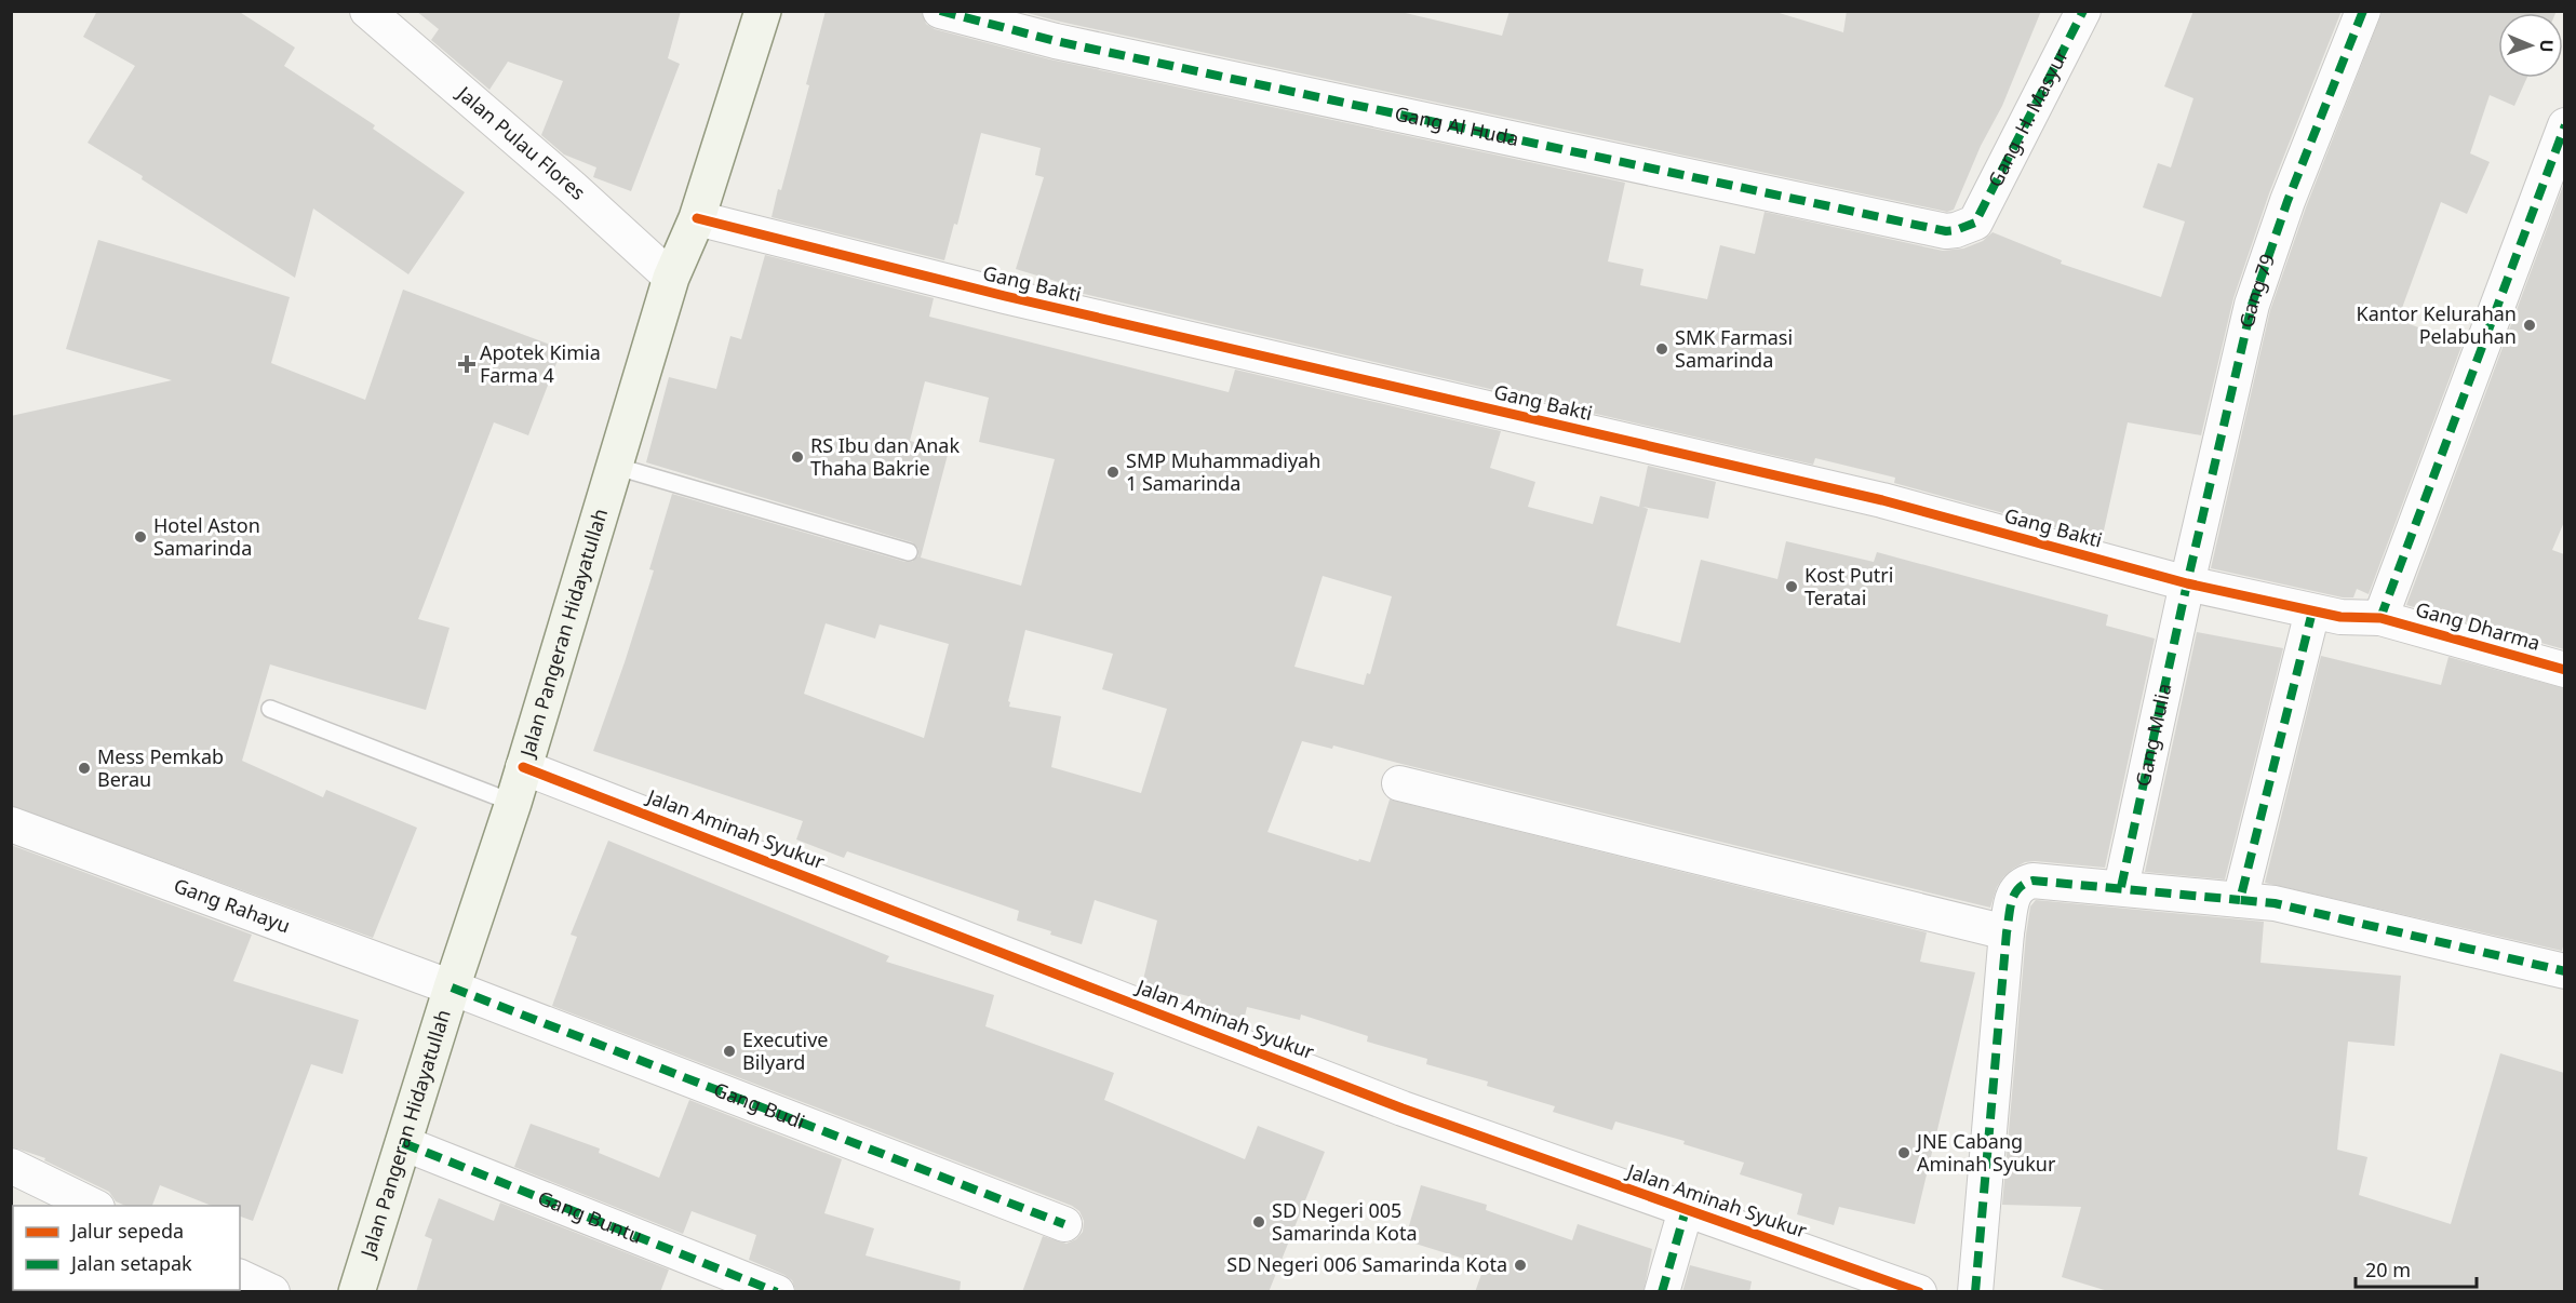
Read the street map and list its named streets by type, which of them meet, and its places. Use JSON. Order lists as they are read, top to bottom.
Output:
{
  "streets": {
    "main road": ["Jalan Pangeran Hidayatullah"],
    "street": [
      "Gang. H. Masyur",
      "Gang Al Huda",
      "Jalan Pulau Flores",
      "Gang Bakti",
      "Gang 79",
      "Gang Dharma",
      "Gang Mulia",
      "Jalan Aminah Syukur",
      "Gang Rahayu",
      "Gang Budi",
      "Gang Buntu"
    ]
  },
  "crossings": [
    ["Gang. H. Masyur", "Gang Al Huda"],
    ["Jalan Pulau Flores", "Jalan Pangeran Hidayatullah"],
    ["Gang Bakti", "Gang 79"],
    ["Gang Bakti", "Gang Dharma"],
    ["Gang Bakti", "Jalan Pangeran Hidayatullah"],
    ["Gang Bakti", "Gang Mulia"],
    ["Gang 79", "Gang Mulia"],
    ["Jalan Pangeran Hidayatullah", "Jalan Aminah Syukur"],
    ["Jalan Pangeran Hidayatullah", "Gang Rahayu"],
    ["Jalan Pangeran Hidayatullah", "Gang Budi"],
    ["Jalan Pangeran Hidayatullah", "Gang Buntu"],
    ["Gang Rahayu", "Gang Budi"]
  ],
  "places": {
    "other": [
      "Kantor Kelurahan Pelabuhan",
      "SMK Farmasi Samarinda",
      "RS Ibu dan Anak Thaha Bakrie",
      "SMP Muhammadiyah 1 Samarinda",
      "Hotel Aston Samarinda",
      "Kost Putri Teratai",
      "Mess Pemkab Berau",
      "Executive Bilyard",
      "JNE Cabang Aminah Syukur",
      "SD Negeri 005 Samarinda Kota",
      "SD Negeri 006 Samarinda Kota"
    ],
    "health": ["Apotek Kimia Farma 4"]
  },
  "legend": ["Jalur sepeda", "Jalan setapak"],
  "scale_bar": "20 m",
  "north": "right"
}
